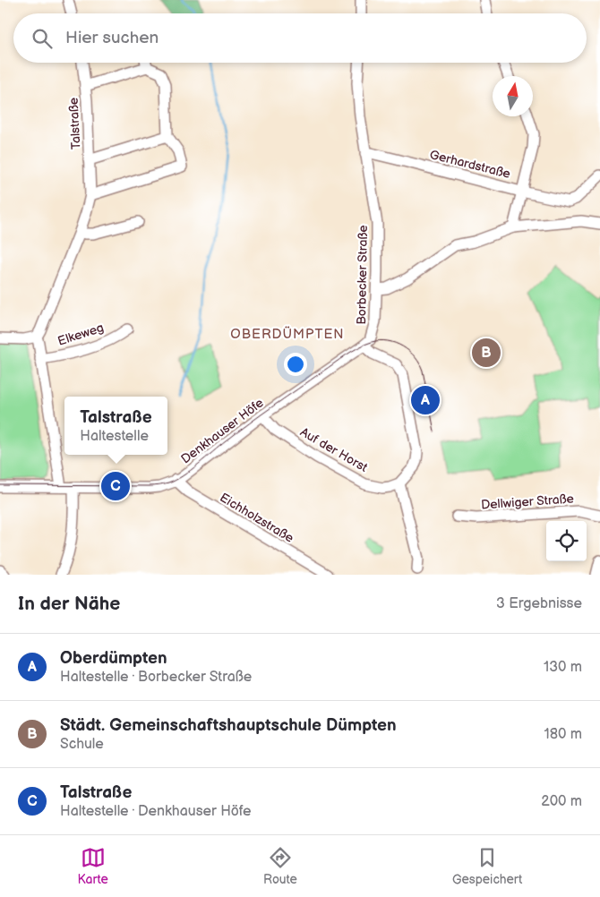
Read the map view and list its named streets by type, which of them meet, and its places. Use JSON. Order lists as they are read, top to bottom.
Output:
{
  "streets": {
    "street": [
      "Talstraße",
      "Gerhardstraße",
      "Borbecker Straße",
      "Elkeweg",
      "Denkhauser Höfe",
      "Auf der Horst",
      "Dellwiger Straße",
      "Eichholzstraße"
    ]
  },
  "crossings": [
    ["Gerhardstraße", "Borbecker Straße"],
    ["Borbecker Straße", "Denkhauser Höfe"],
    ["Denkhauser Höfe", "Auf der Horst"],
    ["Denkhauser Höfe", "Eichholzstraße"]
  ],
  "districts": ["OBERDÜMPTEN"],
  "north": "top",
  "page": {
    "search": "Hier suchen",
    "pins": ["B", "A", "C"],
    "popup": ["Talstraße", "Haltestelle"],
    "heading": ["In der Nähe", "3 Ergebnisse"],
    "list": [
      {
        "mark": "A",
        "name": "Oberdümpten",
        "note": "Haltestelle · Borbecker Straße",
        "value": "130 m"
      },
      {
        "mark": "B",
        "name": "Städt. Gemeinschaftshauptschule Dümpten",
        "note": "Schule",
        "value": "180 m"
      },
      {
        "mark": "C",
        "name": "Talstraße",
        "note": "Haltestelle · Denkhauser Höfe",
        "value": "200 m"
      }
    ],
    "nav": ["Karte", "Route", "Gespeichert"]
  }
}
